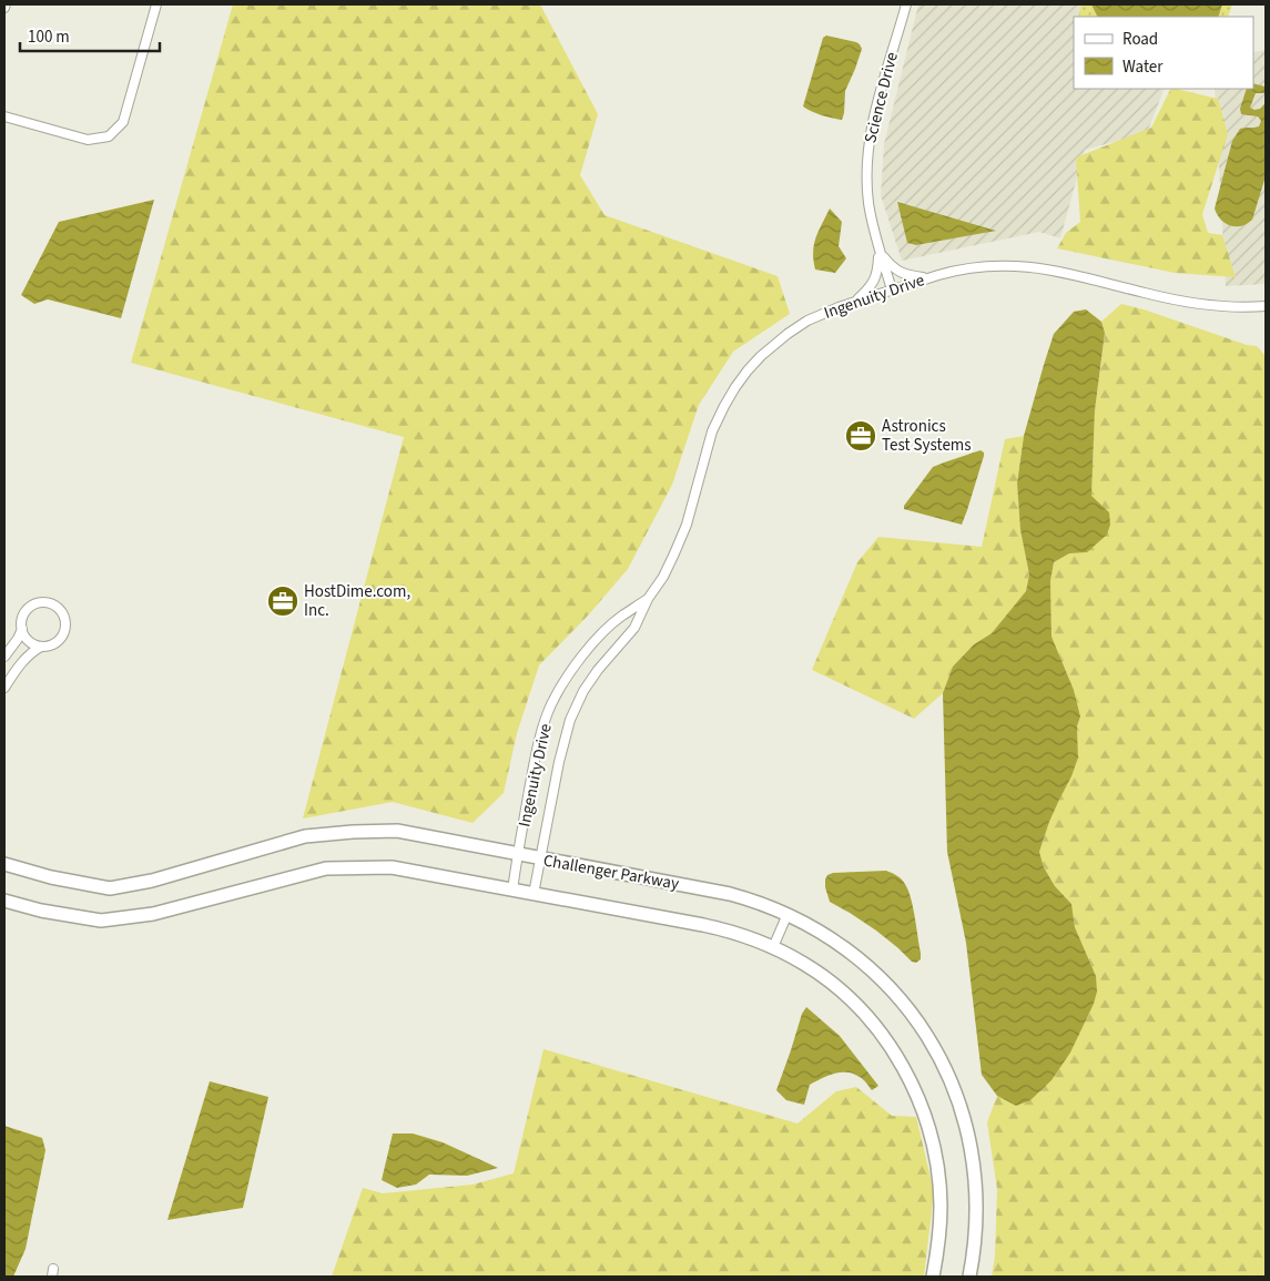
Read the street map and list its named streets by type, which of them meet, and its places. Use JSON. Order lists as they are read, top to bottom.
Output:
{
  "streets": {
    "main road": ["Challenger Parkway"],
    "street": ["Science Drive", "Ingenuity Drive"]
  },
  "crossings": [
    ["Science Drive", "Ingenuity Drive"],
    ["Ingenuity Drive", "Challenger Parkway"]
  ],
  "places": {
    "office": ["Astronics Test Systems", "HostDime.com, Inc."]
  },
  "legend": ["Road", "Water"],
  "scale_bar": "100 m"
}
